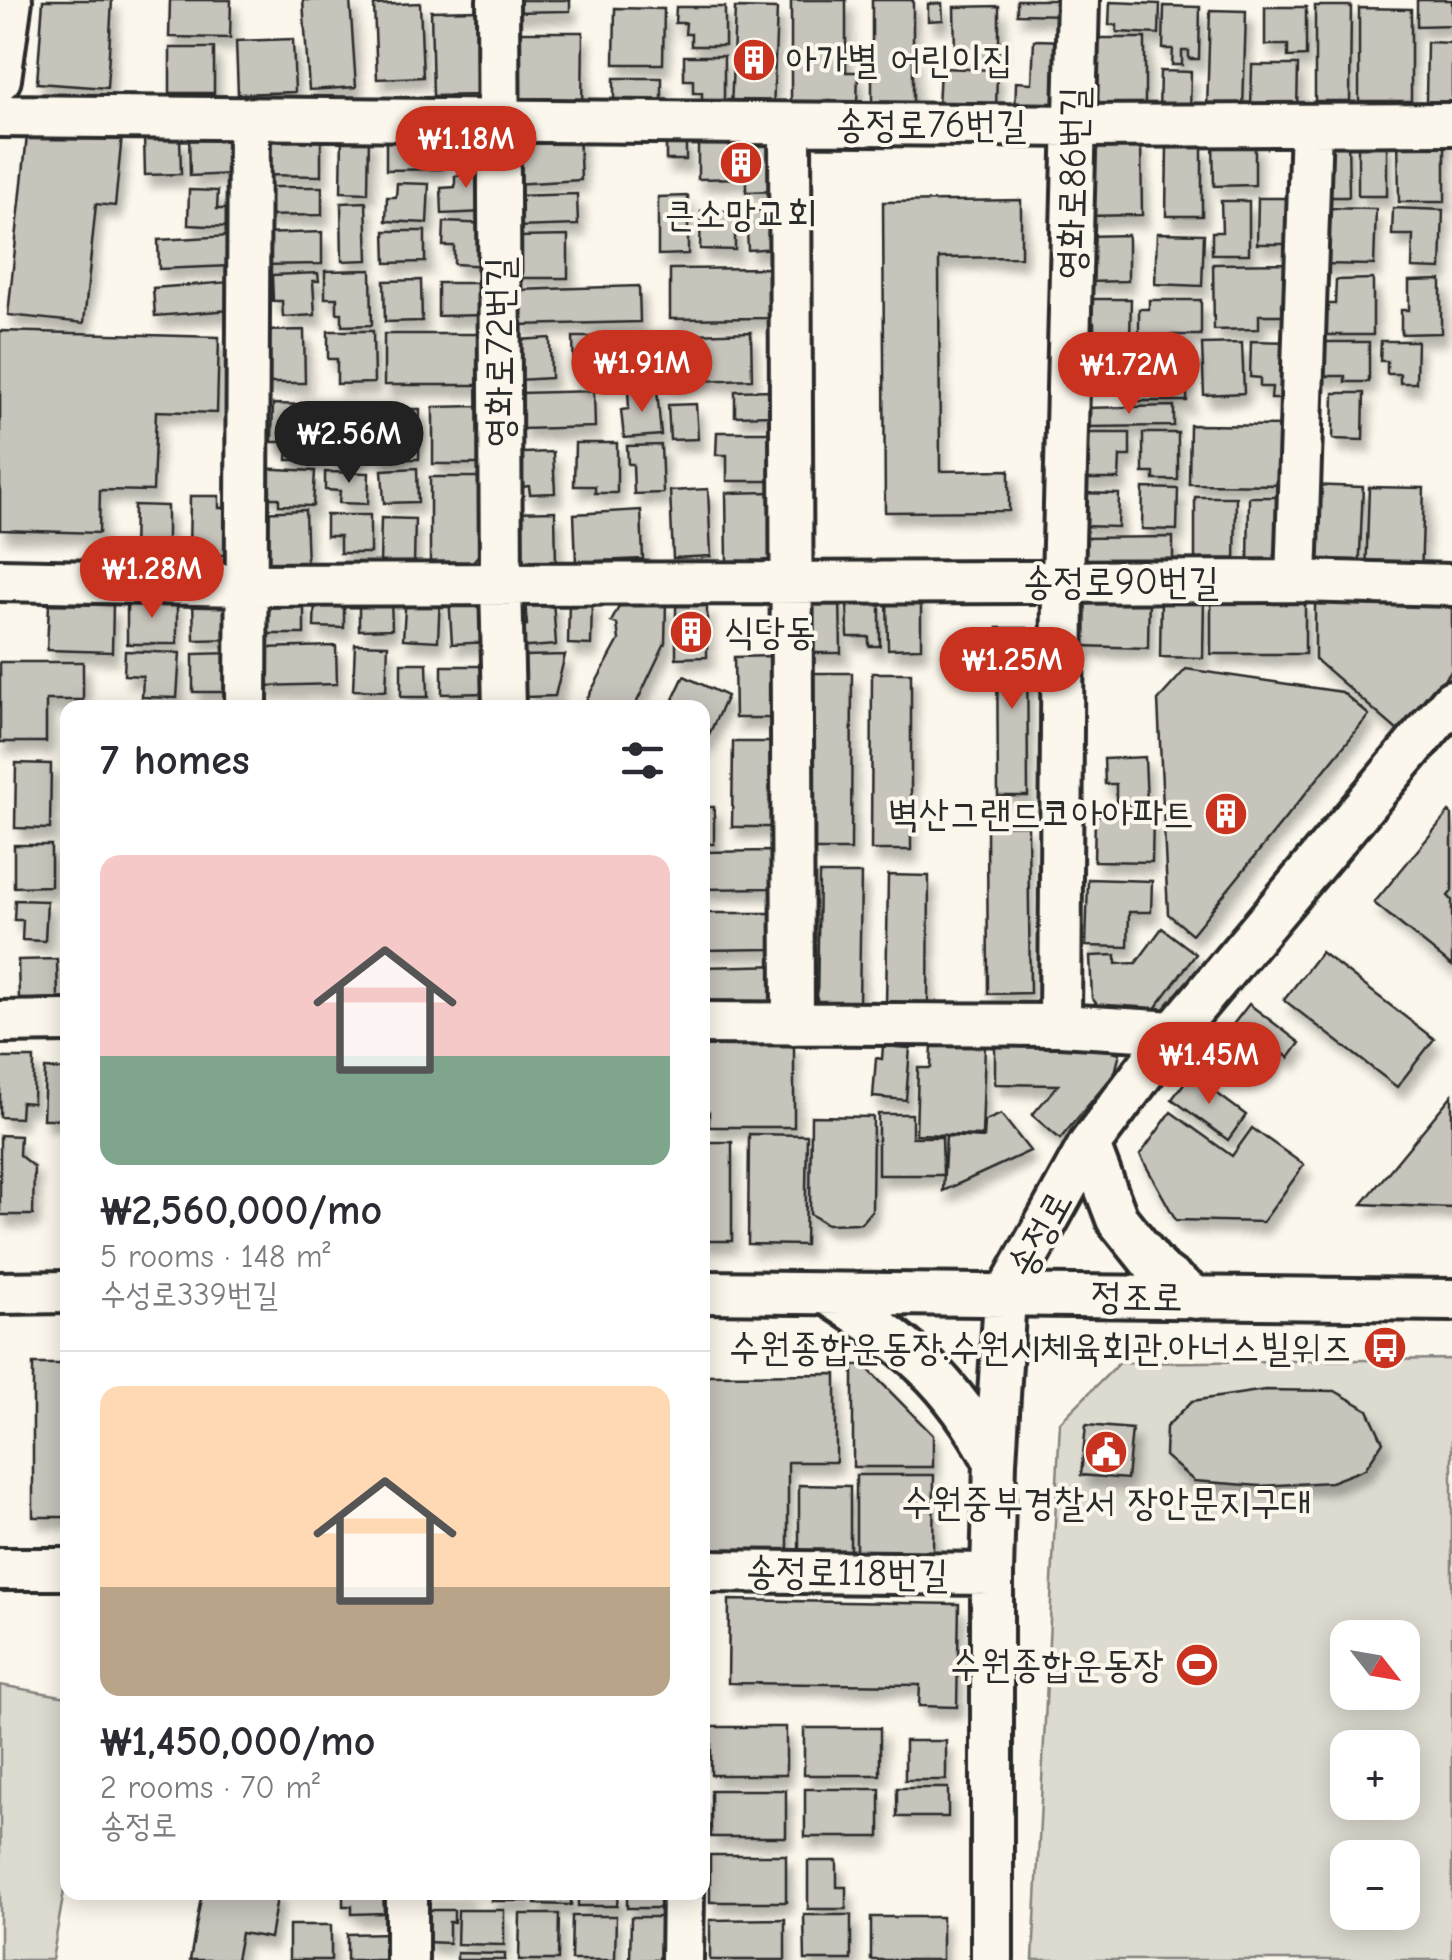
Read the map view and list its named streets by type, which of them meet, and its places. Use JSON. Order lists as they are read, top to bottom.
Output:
{
  "streets": {
    "street": [
      "송정로76번길",
      "영화로86번길",
      "영화로72번길",
      "송정로90번길",
      "송정로",
      "정조로",
      "송정로118번길"
    ]
  },
  "crossings": [
    ["송정로76번길", "영화로86번길"],
    ["송정로76번길", "영화로72번길"],
    ["송정로76번길", "송정로90번길"],
    ["영화로86번길", "송정로90번길"],
    ["영화로72번길", "송정로90번길"],
    ["송정로", "정조로"],
    ["송정로", "송정로118번길"]
  ],
  "places": {
    "building": [
      "아가별 어린이집",
      "큰소망교회",
      "식당동",
      "벽산그랜드코아아파트"
    ],
    "bus stop": ["수원종합운동장.수원시체육회관.아너스빌위즈"],
    "public building": ["수원중부경찰서 장안문지구대"],
    "sports": ["수원종합운동장"]
  },
  "north": "bottom right",
  "page": {
    "price": [
      "₩1.18M",
      "₩1.91M",
      "₩1.72M",
      "₩2.56M",
      "₩1.28M",
      "₩1.25M",
      "₩1.45M"
    ],
    "heading": "7 homes",
    "list": [
      {
        "name": "₩2,560,000/mo",
        "note": "5 rooms · 148 m² · 수성로339번길"
      },
      {
        "name": "₩1,450,000/mo",
        "note": "2 rooms · 70 m² · 송정로"
      }
    ],
    "map_buttons": ["+", "−"]
  }
}
